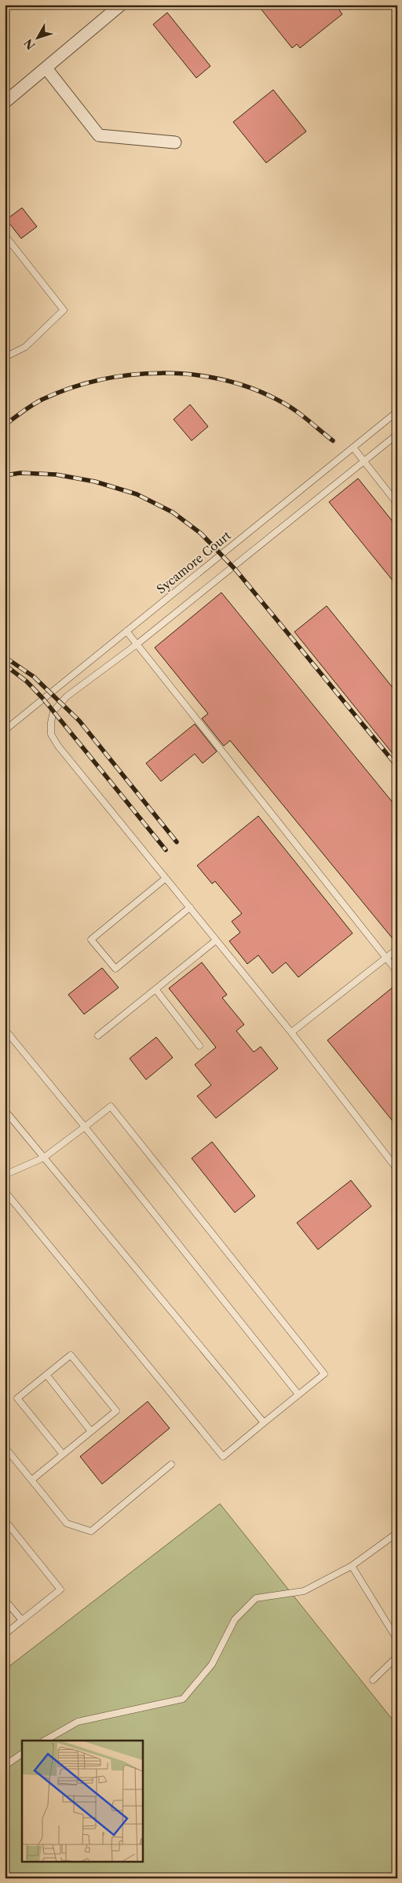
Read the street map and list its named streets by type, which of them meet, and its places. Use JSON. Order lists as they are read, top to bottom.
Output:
{
  "streets": {
    "lane": ["Sycamore Court"]
  },
  "north": "bottom left"
}
